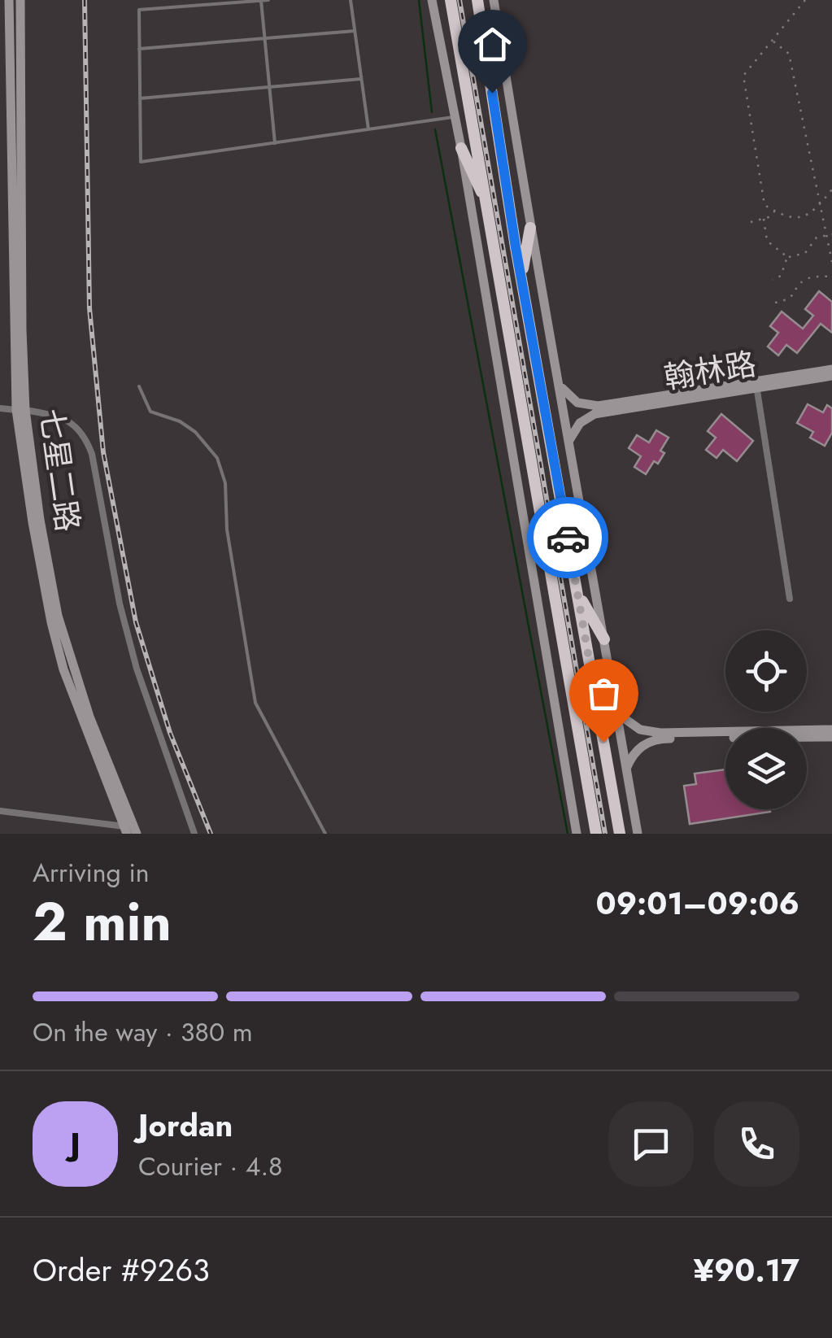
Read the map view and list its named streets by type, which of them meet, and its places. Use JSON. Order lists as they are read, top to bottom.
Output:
{
  "streets": {
    "street": ["翰林路", "七星二路"]
  },
  "page": {
    "heading": ["2 min", "Arriving in", "09:01–09:06"],
    "panel": [
      "Jordan",
      "Courier · 4.8",
      "Order #9263",
      "¥90.17"
    ],
    "bar": "On the way · 380 m",
    "round": "J"
  }
}
